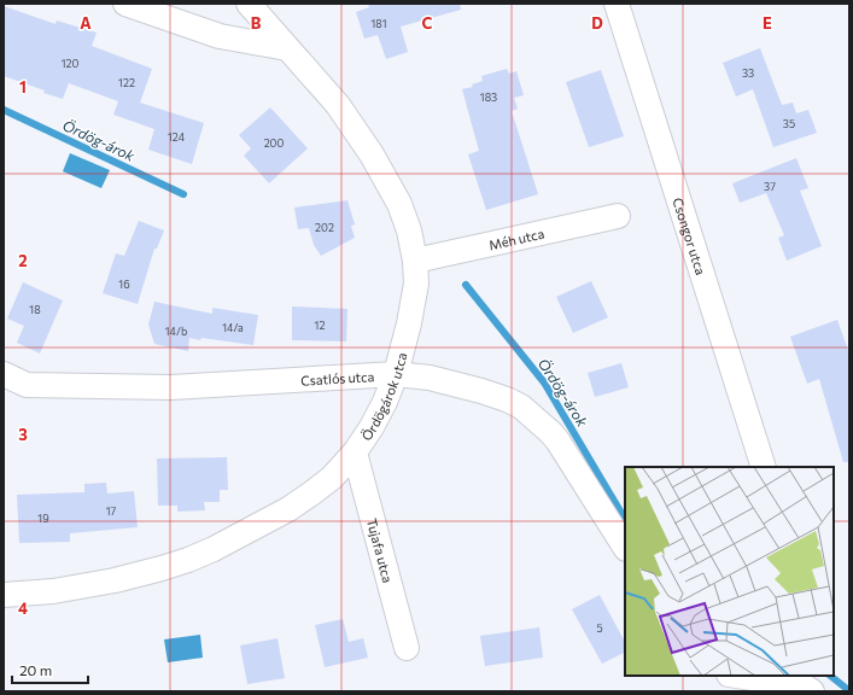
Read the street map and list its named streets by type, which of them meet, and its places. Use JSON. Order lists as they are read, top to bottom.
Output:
{
  "streets": {
    "street": [
      "Csongor utca",
      "Méh utca",
      "Csatlós utca",
      "Ördögárok utca",
      "Tujafa utca"
    ]
  },
  "crossings": [
    ["Méh utca", "Ördögárok utca"],
    ["Csatlós utca", "Ördögárok utca"],
    ["Ördögárok utca", "Tujafa utca"]
  ],
  "water": ["Ördög-árok"],
  "house_numbers": [
    "181",
    "120",
    "33",
    "122",
    "183",
    "35",
    "124",
    "200",
    "37",
    "202",
    "16",
    "18",
    "12",
    "14/a",
    "14/b",
    "17",
    "19",
    "5"
  ],
  "scale_bar": "20 m",
  "grid": {
    "columns": [
      "A",
      "B",
      "C",
      "D",
      "E"
    ],
    "rows": [
      "1",
      "2",
      "3",
      "4"
    ]
  }
}
